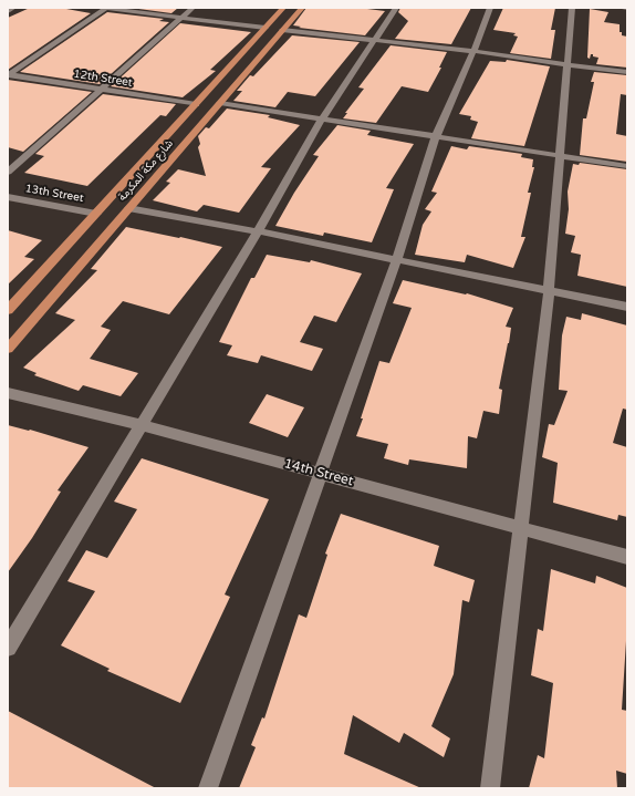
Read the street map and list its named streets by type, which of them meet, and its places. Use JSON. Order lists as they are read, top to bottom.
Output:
{
  "streets": {
    "main road": ["شارع مكة المكرمة"],
    "street": ["12th Street", "13th Street", "14th Street"]
  },
  "crossings": [
    ["12th Street", "شارع مكة المكرمة"],
    ["شارع مكة المكرمة", "13th Street"]
  ]
}
